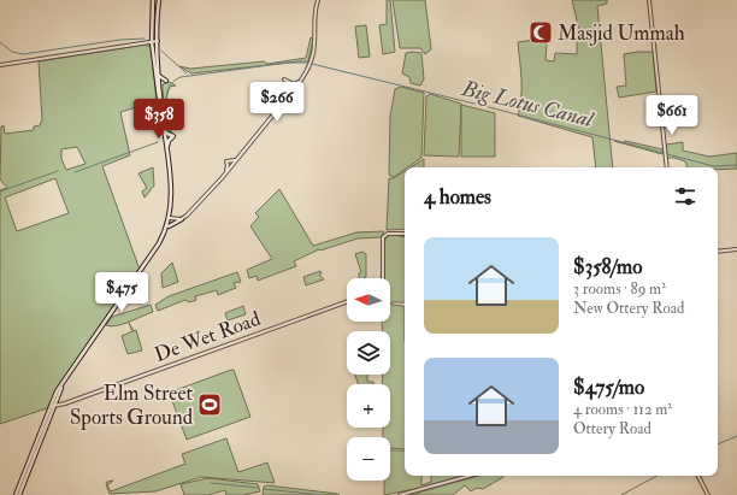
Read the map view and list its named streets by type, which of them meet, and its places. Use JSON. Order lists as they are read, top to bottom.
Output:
{
  "streets": {
    "street": ["De Wet Road"]
  },
  "water": ["Big Lotus Canal"],
  "places": {
    "mosque": ["Masjid Ummah"],
    "sports": ["Elm Street Sports Ground"]
  },
  "north": "left",
  "page": {
    "price": [
      "$266",
      "$661",
      "$358",
      "$475"
    ],
    "heading": "4 homes",
    "list": [
      {
        "name": "$358/mo",
        "note": "3 rooms · 89 m² · New Ottery Road"
      },
      {
        "name": "$475/mo",
        "note": "4 rooms · 112 m² · Ottery Road"
      }
    ],
    "map_buttons": ["+", "−"]
  }
}
